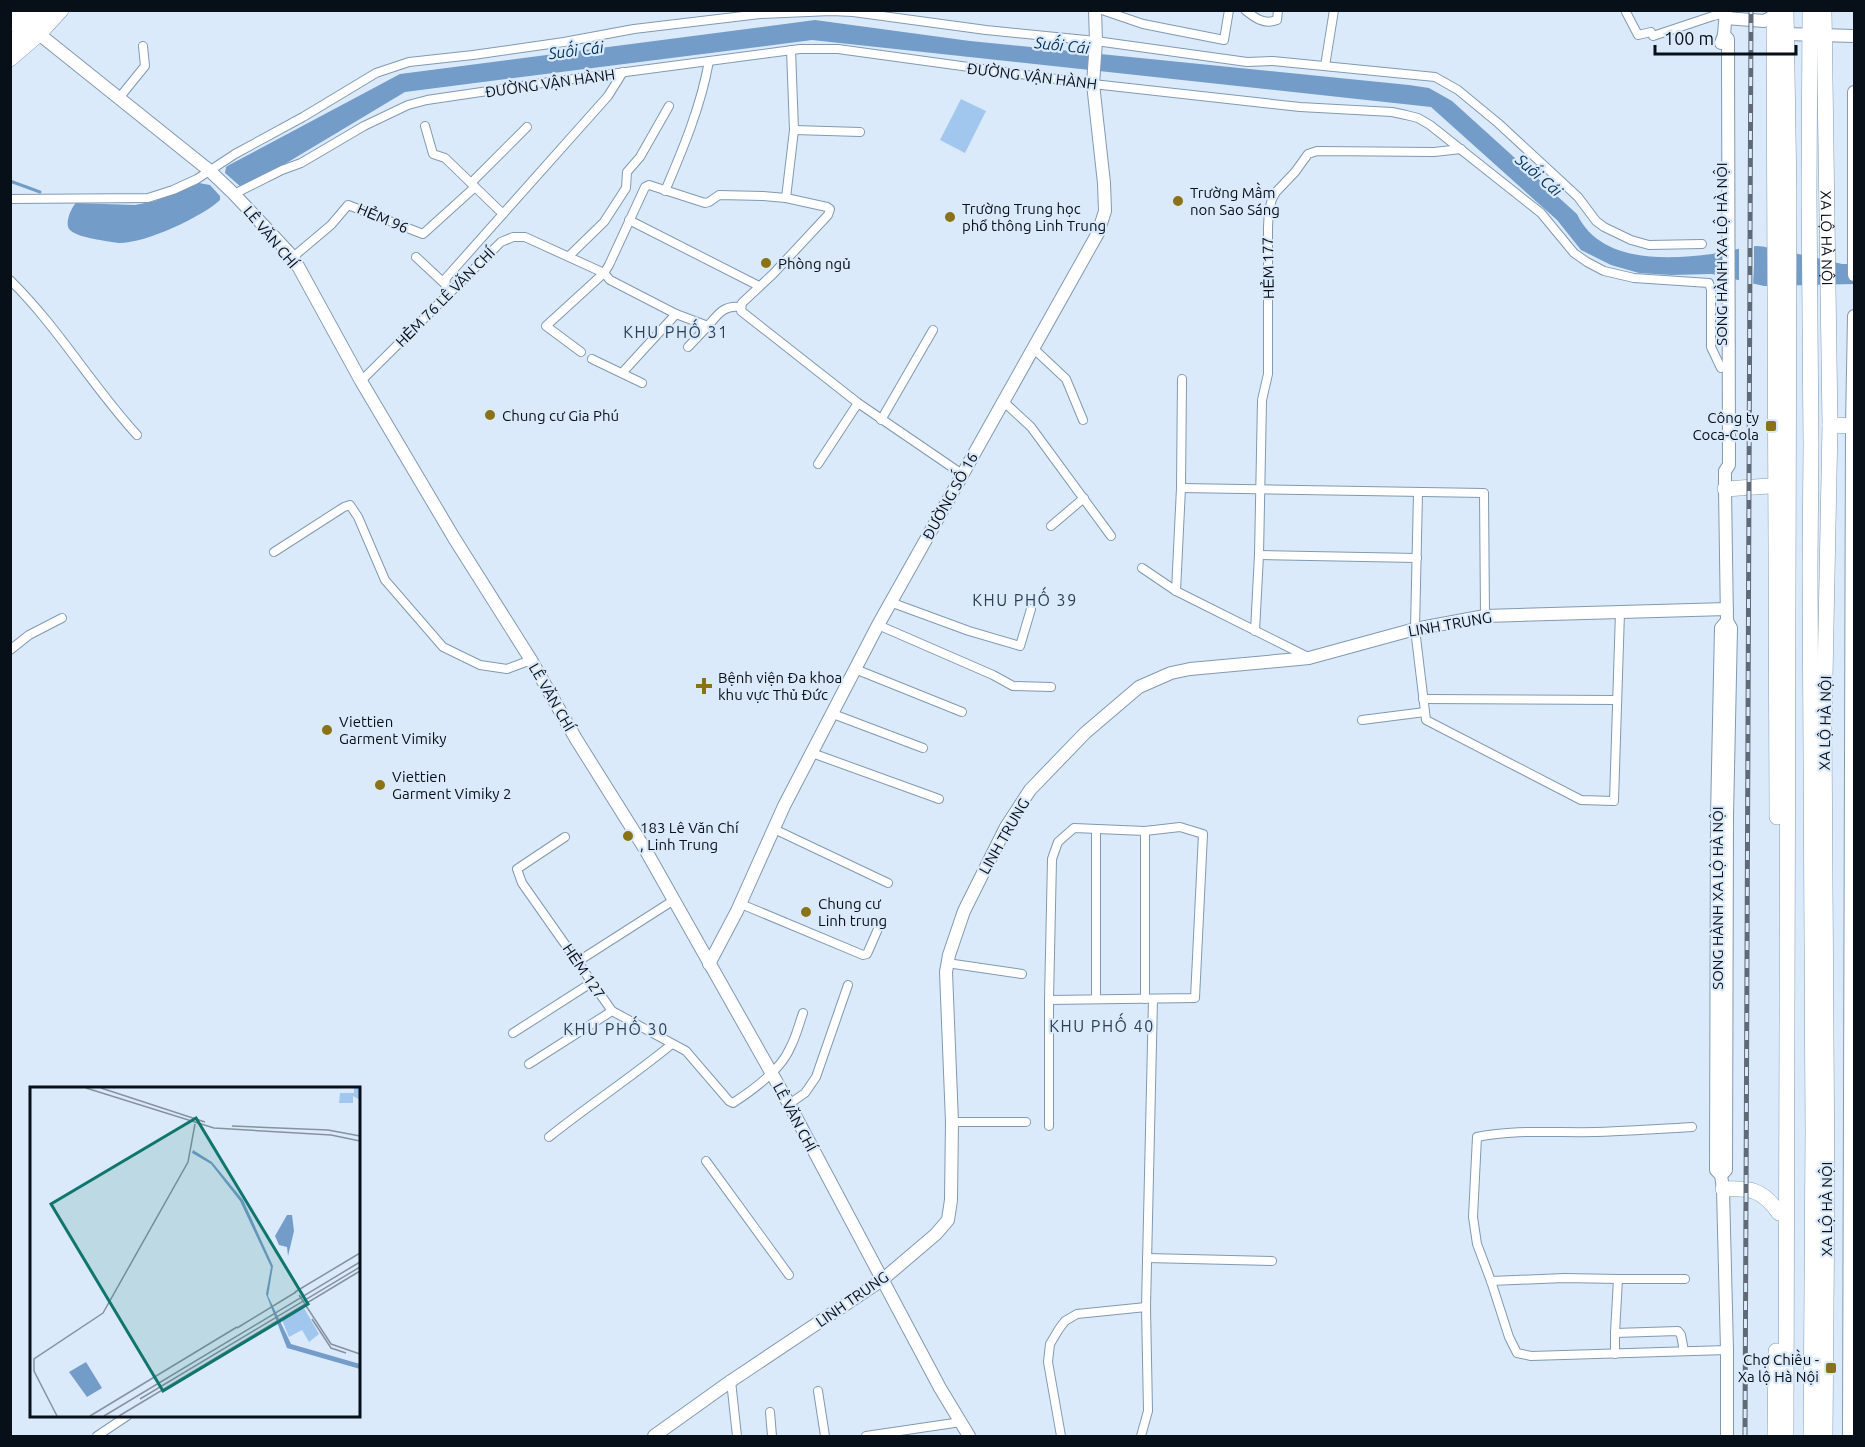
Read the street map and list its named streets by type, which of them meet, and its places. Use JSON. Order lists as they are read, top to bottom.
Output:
{
  "streets": {
    "highway": ["XA LỘ HÀ NỘI"],
    "main road": [
      "LÊ VĂN CHÍ",
      "SONG HÀNH XA LỘ HÀ NỘI",
      "ĐƯỜNG SỐ 16",
      "LINH TRUNG"
    ],
    "street": [
      "ĐƯỜNG VẬN HÀNH",
      "HẺM 96",
      "HẺM 177",
      "HẺM 76 LÊ VĂN CHÍ",
      "HẺM 127"
    ]
  },
  "crossings": [
    ["ĐƯỜNG VẬN HÀNH", "LÊ VĂN CHÍ"],
    ["ĐƯỜNG VẬN HÀNH", "SONG HÀNH XA LỘ HÀ NỘI"],
    ["ĐƯỜNG VẬN HÀNH", "HẺM 177"],
    ["ĐƯỜNG VẬN HÀNH", "ĐƯỜNG SỐ 16"],
    ["HẺM 96", "LÊ VĂN CHÍ"],
    ["LÊ VĂN CHÍ", "HẺM 76 LÊ VĂN CHÍ"],
    ["LÊ VĂN CHÍ", "ĐƯỜNG SỐ 16"],
    ["LÊ VĂN CHÍ", "LINH TRUNG"],
    ["LÊ VĂN CHÍ", "HẺM 127"],
    ["SONG HÀNH XA LỘ HÀ NỘI", "LINH TRUNG"]
  ],
  "districts": [
    "KHU PHỐ 31",
    "KHU PHỐ 39",
    "KHU PHỐ 40",
    "KHU PHỐ 30"
  ],
  "water": ["Suối Cái"],
  "places": {
    "other": [
      "Trường Mầm non Sao Sáng",
      "Trường Trung học phổ thông Linh Trung",
      "Phòng ngủ",
      "Chung cư Gia Phú",
      "Viettien Garment Vimiky",
      "Viettien Garment Vimiky 2",
      "183 Lê Văn Chí , Linh Trung",
      "Chung cư Linh trung"
    ],
    "transit": ["Công ty Coca-Cola", "Chợ Chiều - Xa lộ Hà Nội"],
    "health": ["Bệnh viện Đa khoa khu vực Thủ Đức"]
  },
  "scale_bar": "100 m"
}
